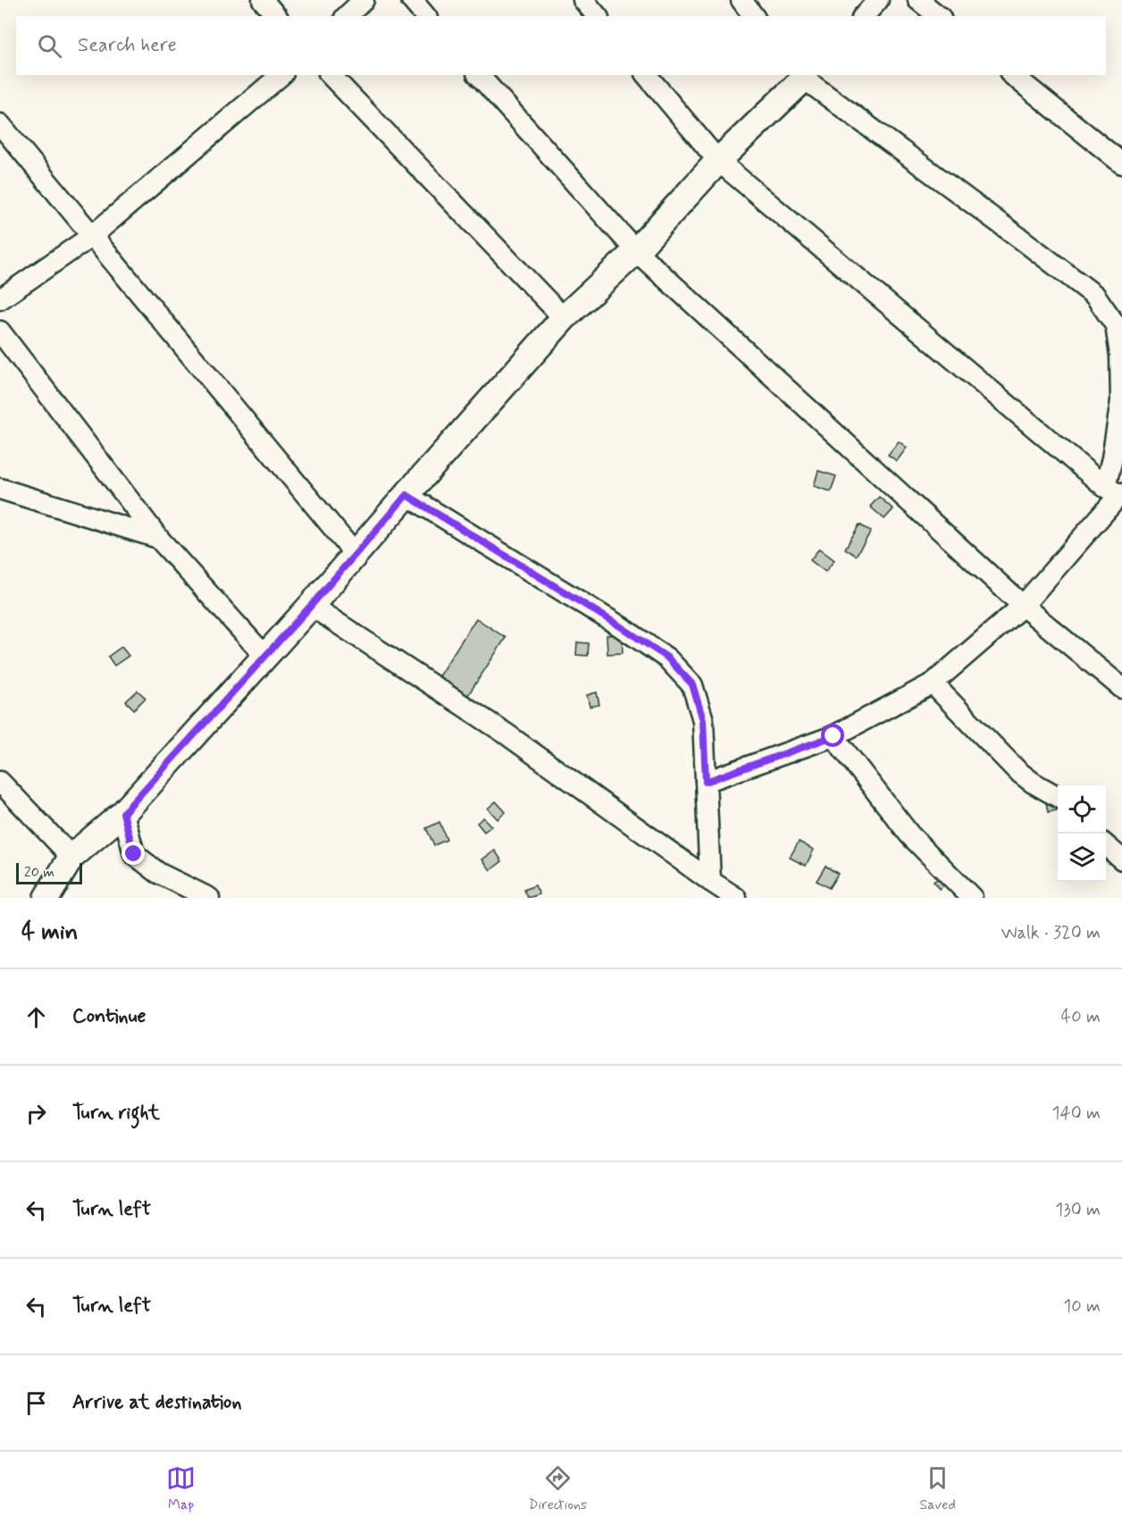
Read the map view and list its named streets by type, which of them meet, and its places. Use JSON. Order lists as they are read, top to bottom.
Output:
{
  "scale_bar": "20 m",
  "page": {
    "search": "Search here",
    "scale": "20 m",
    "heading": ["4 min", "Walk · 320 m"],
    "list": [
      ["Continue", "40 m"],
      ["Turn right", "140 m"],
      ["Turn left", "130 m"],
      ["Turn left", "10 m"],
      "Arrive at destination"
    ],
    "nav": ["Map", "Directions", "Saved"]
  }
}
